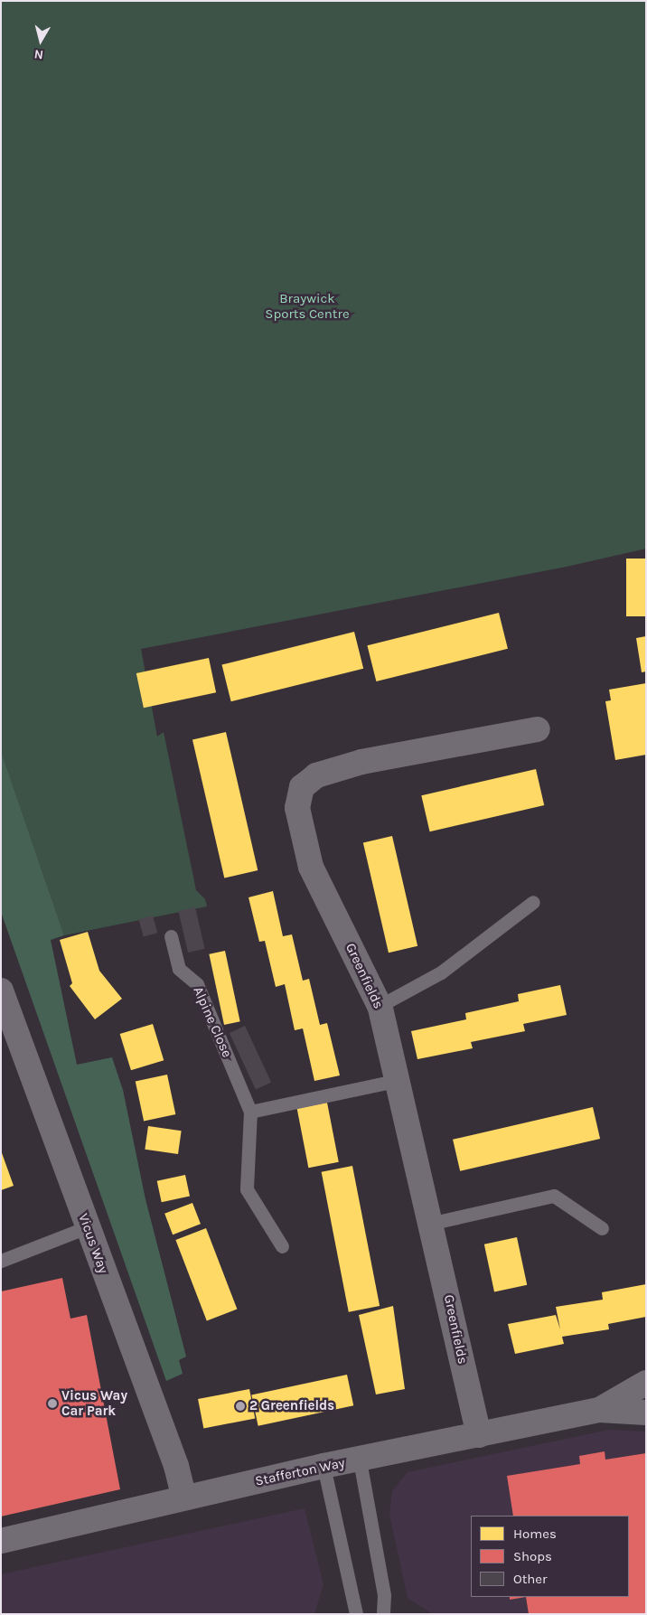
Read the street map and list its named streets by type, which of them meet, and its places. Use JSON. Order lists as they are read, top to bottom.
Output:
{
  "streets": {
    "street": ["Greenfields", "Vicus Way", "Stafferton Way"],
    "lane": ["Alpine Close"]
  },
  "crossings": [
    ["Greenfields", "Stafferton Way"],
    ["Vicus Way", "Stafferton Way"]
  ],
  "parks": ["Braywick Sports Centre"],
  "places": ["Vicus Way Car Park", "2 Greenfields"],
  "legend": ["Homes", "Shops", "Other"],
  "north": "bottom"
}
